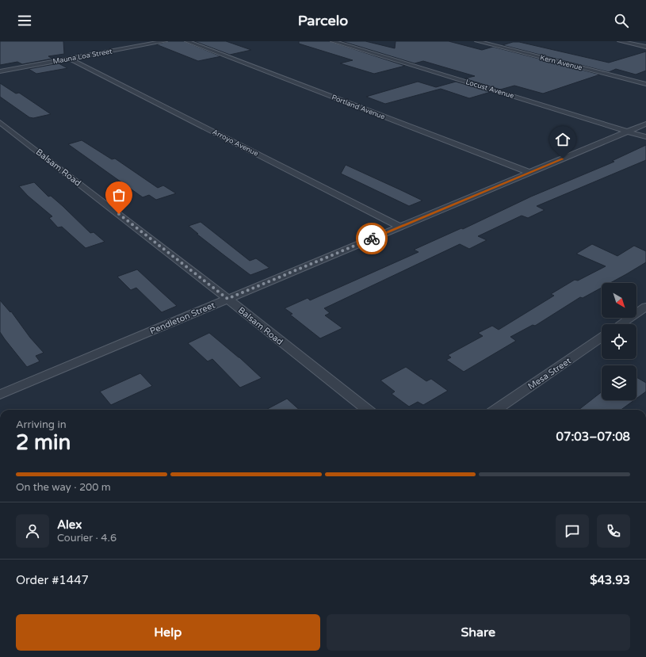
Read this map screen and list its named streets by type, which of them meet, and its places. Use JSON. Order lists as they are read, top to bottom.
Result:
{
  "streets": {
    "street": [
      "Mauna Loa Street",
      "Kern Avenue",
      "Locust Avenue",
      "Portland Avenue",
      "Arroyo Avenue",
      "Balsam Road",
      "Pendleton Street",
      "Mesa Street"
    ]
  },
  "crossings": [
    ["Mauna Loa Street", "Arroyo Avenue"],
    ["Locust Avenue", "Pendleton Street"],
    ["Portland Avenue", "Pendleton Street"],
    ["Arroyo Avenue", "Pendleton Street"],
    ["Balsam Road", "Pendleton Street"]
  ],
  "north": "bottom right",
  "page": {
    "header": "Parcelo",
    "heading": ["2 min", "Arriving in", "07:03–07:08"],
    "panel": [
      "Alex",
      "Courier · 4.6",
      "Order #1447",
      "$43.93"
    ],
    "bar": "On the way · 200 m",
    "buttons": ["Help", "Share"]
  }
}
